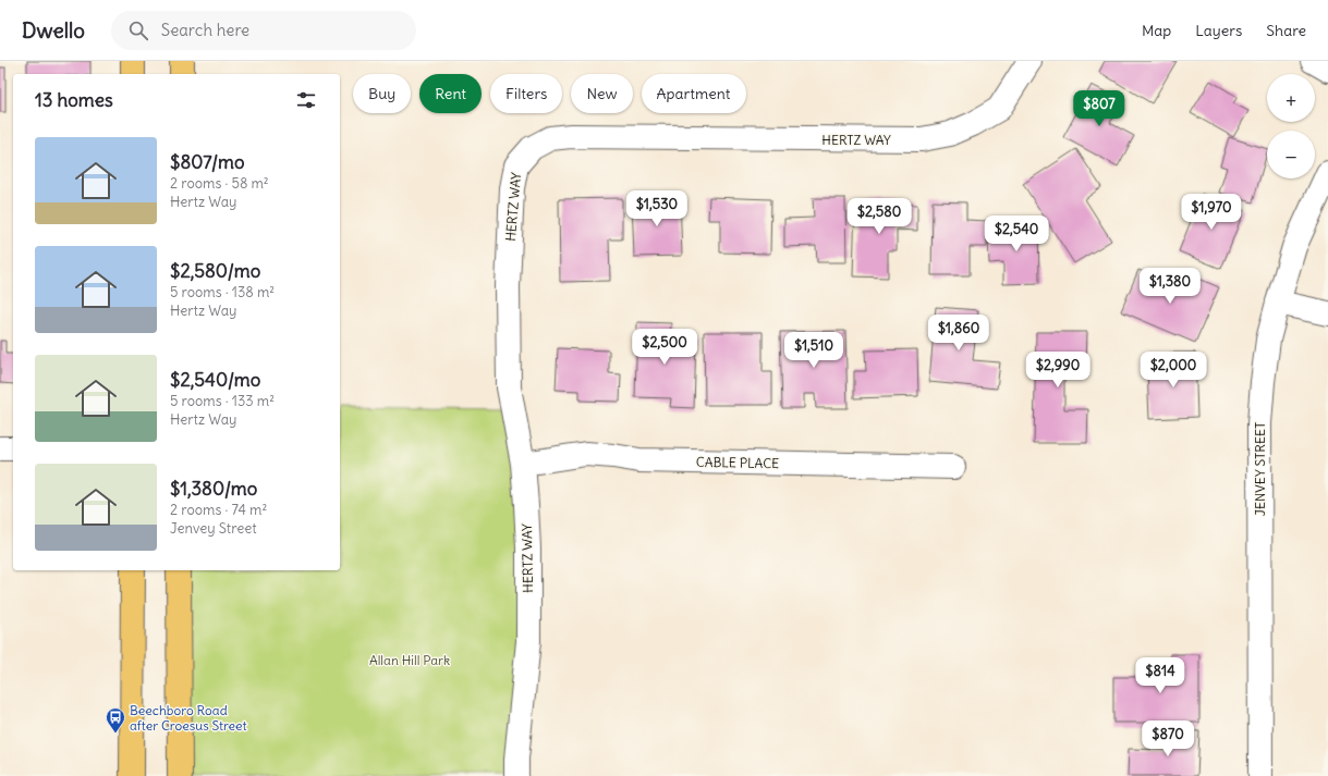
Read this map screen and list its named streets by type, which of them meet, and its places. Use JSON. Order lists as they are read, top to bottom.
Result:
{
  "streets": {
    "street": ["HERTZ WAY", "CABLE PLACE", "JENVEY STREET"]
  },
  "crossings": [
    ["HERTZ WAY", "CABLE PLACE"]
  ],
  "parks": ["Allan Hill Park"],
  "places": {
    "bus stop": ["Beechboro Road after Croesus Street"]
  },
  "page": {
    "header": "Dwello",
    "search": "Search here",
    "nav": ["Map", "Layers", "Share"],
    "map_buttons": ["+", "−"],
    "chip": [
      "Buy",
      "Rent",
      "Filters",
      "New",
      "Apartment"
    ],
    "heading": "13 homes",
    "price": [
      "$807",
      "$1,530",
      "$1,970",
      "$2,580",
      "$2,540",
      "$1,380",
      "$1,860",
      "$2,500",
      "$1,510",
      "$2,990",
      "$2,000",
      "$814",
      "$870"
    ],
    "list": [
      {
        "name": "$807/mo",
        "note": "2 rooms · 58 m² · Hertz Way"
      },
      {
        "name": "$2,580/mo",
        "note": "5 rooms · 138 m² · Hertz Way"
      },
      {
        "name": "$2,540/mo",
        "note": "5 rooms · 133 m² · Hertz Way"
      },
      {
        "name": "$1,380/mo",
        "note": "2 rooms · 74 m² · Jenvey Street"
      }
    ]
  }
}
